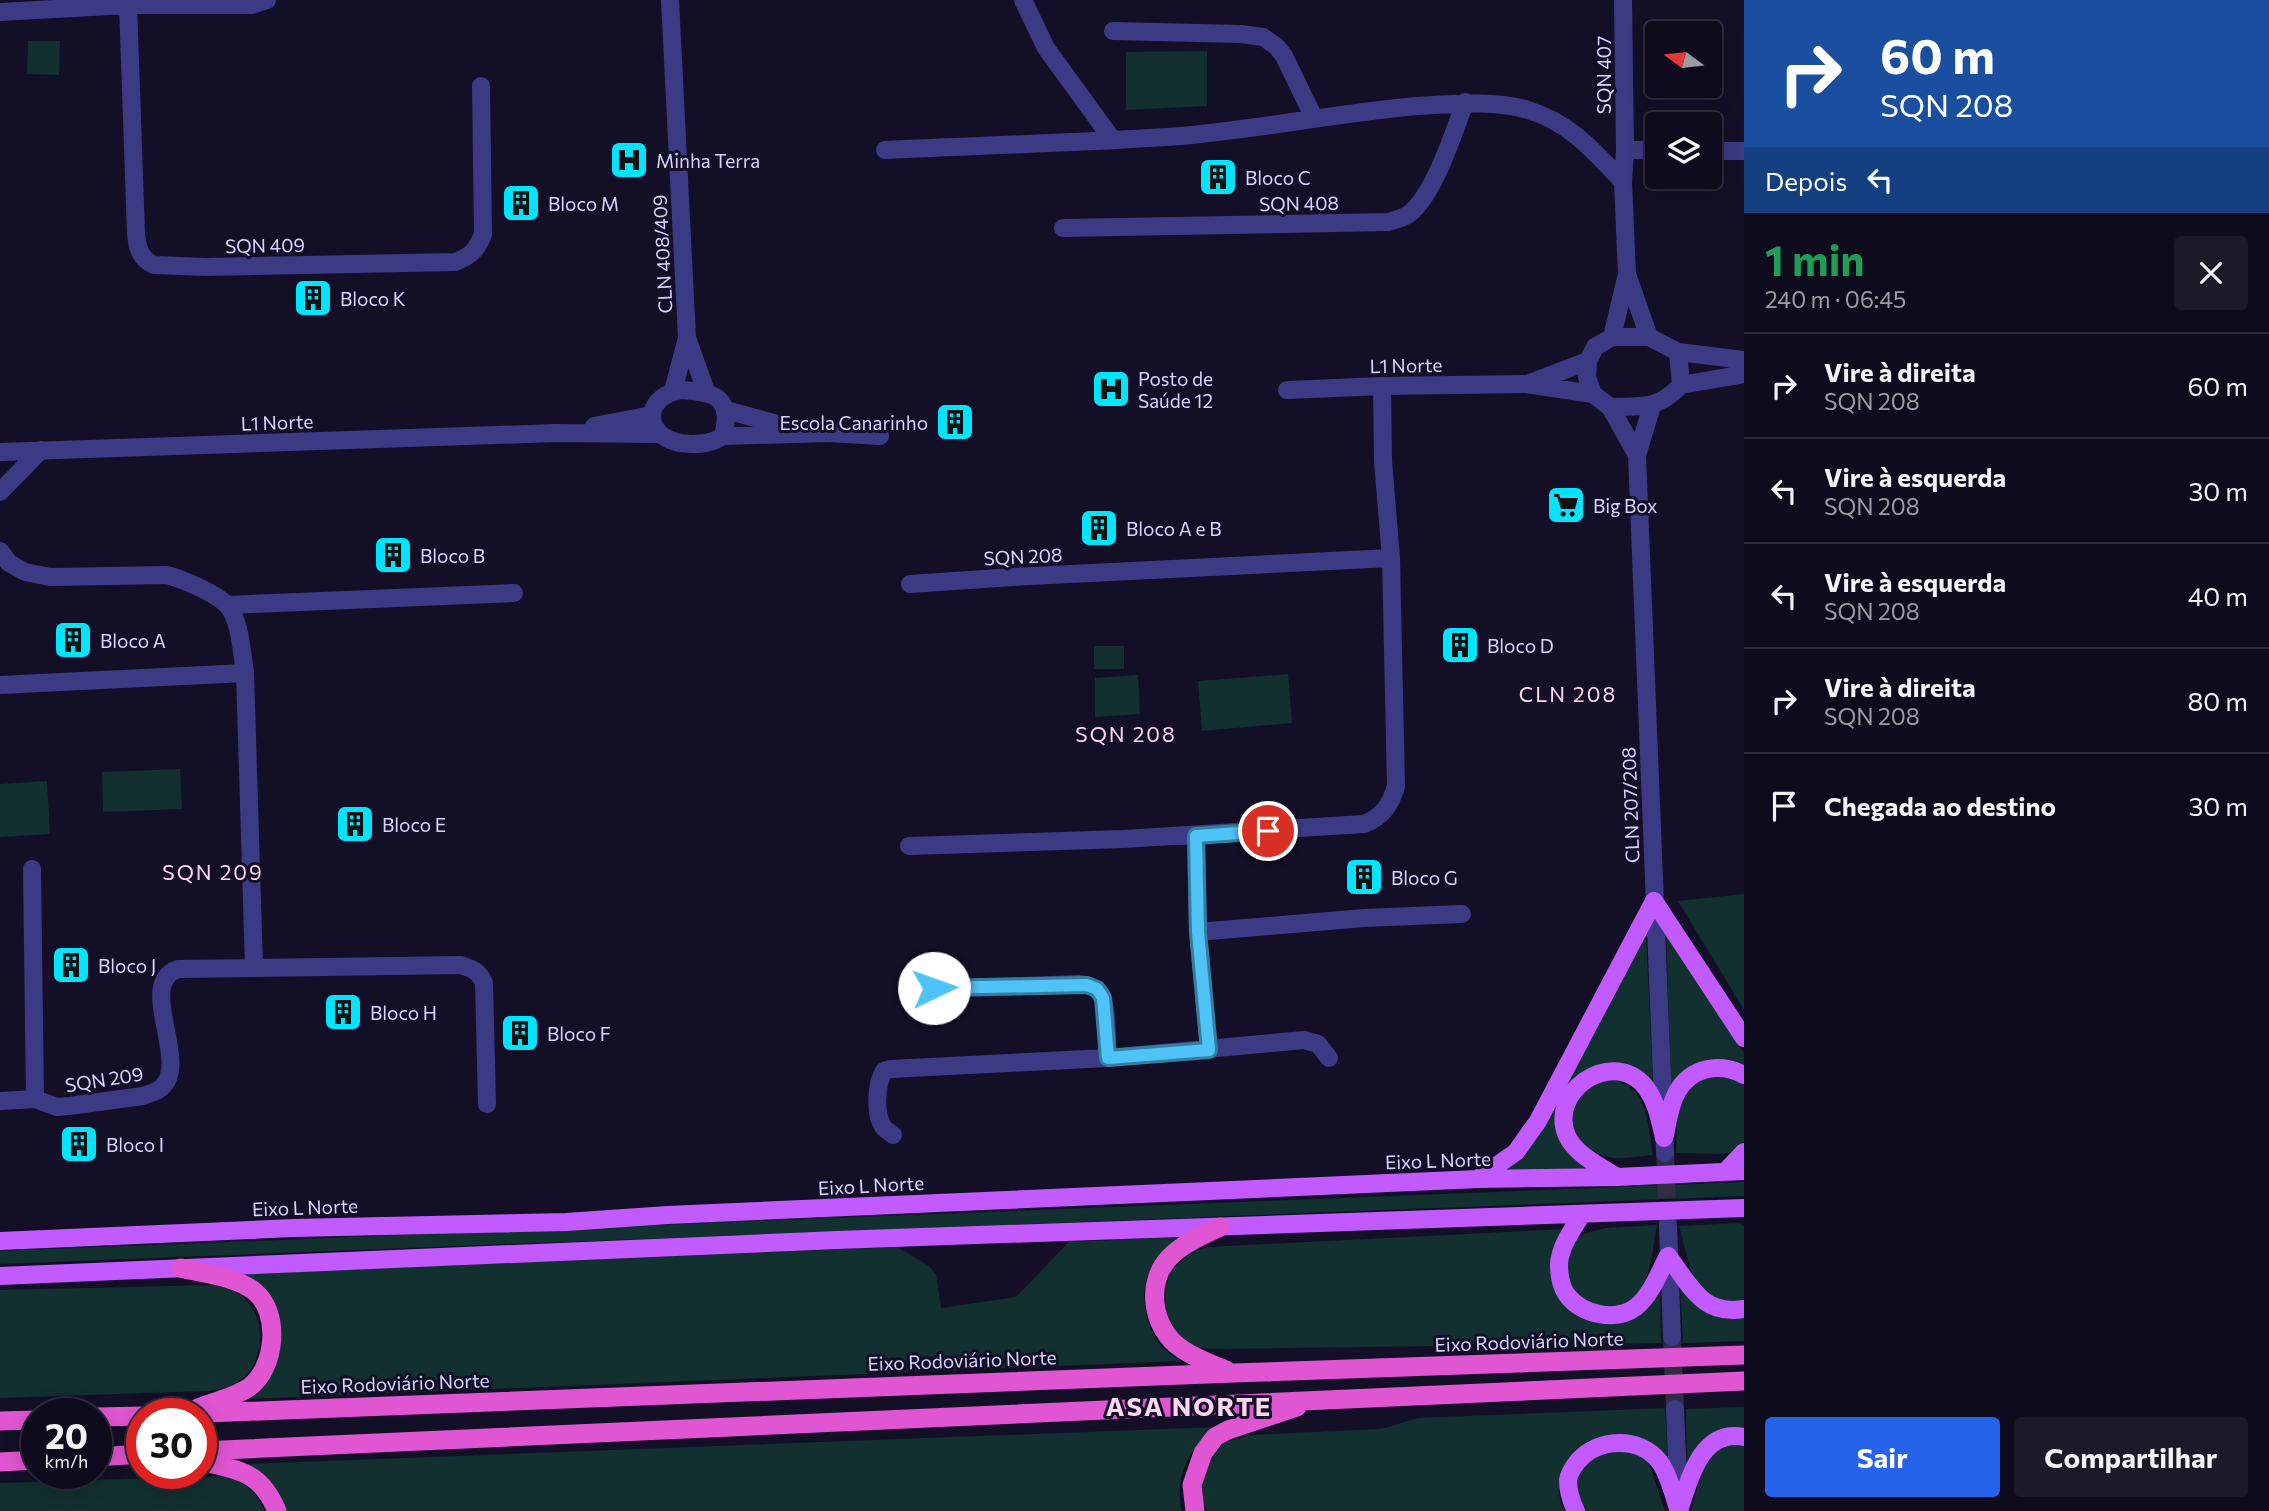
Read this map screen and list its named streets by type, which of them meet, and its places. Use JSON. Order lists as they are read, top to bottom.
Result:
{
  "streets": {
    "highway": ["Eixo Rodoviário Norte"],
    "main road": ["Eixo L Norte"],
    "street": [
      "SQN 407",
      "SQN 408",
      "SQN 409",
      "CLN 408/409",
      "L1 Norte",
      "SQN 208",
      "CLN 207/208",
      "SQN 209"
    ]
  },
  "crossings": [
    ["CLN 408/409", "L1 Norte"],
    ["L1 Norte", "CLN 207/208"]
  ],
  "districts": [
    "CLN 208",
    "SQN 208",
    "SQN 209",
    "ASA NORTE"
  ],
  "places": {
    "hospital": ["Minha Terra", "Posto de Saúde 12"],
    "building": [
      "Bloco C",
      "Bloco M",
      "Bloco K",
      "Escola Canarinho",
      "Bloco A e B",
      "Bloco B",
      "Bloco A",
      "Bloco D",
      "Bloco E",
      "Bloco G",
      "Bloco J",
      "Bloco H",
      "Bloco F",
      "Bloco I"
    ],
    "supermarket": ["Big Box"]
  },
  "north": "left",
  "page": {
    "turn": ["60 m", "SQN 208"],
    "then": "Depois",
    "heading": ["1 min", "240 m · 06:45"],
    "list": [
      {
        "name": "Vire à direita",
        "note": "SQN 208",
        "value": "60 m"
      },
      {
        "name": "Vire à esquerda",
        "note": "SQN 208",
        "value": "30 m"
      },
      {
        "name": "Vire à esquerda",
        "note": "SQN 208",
        "value": "40 m"
      },
      {
        "name": "Vire à direita",
        "note": "SQN 208",
        "value": "80 m"
      },
      {
        "name": "Chegada ao destino",
        "value": "30 m"
      }
    ],
    "speed": "20 km/h",
    "limit": "30",
    "buttons": ["Sair", "Compartilhar"]
  }
}
